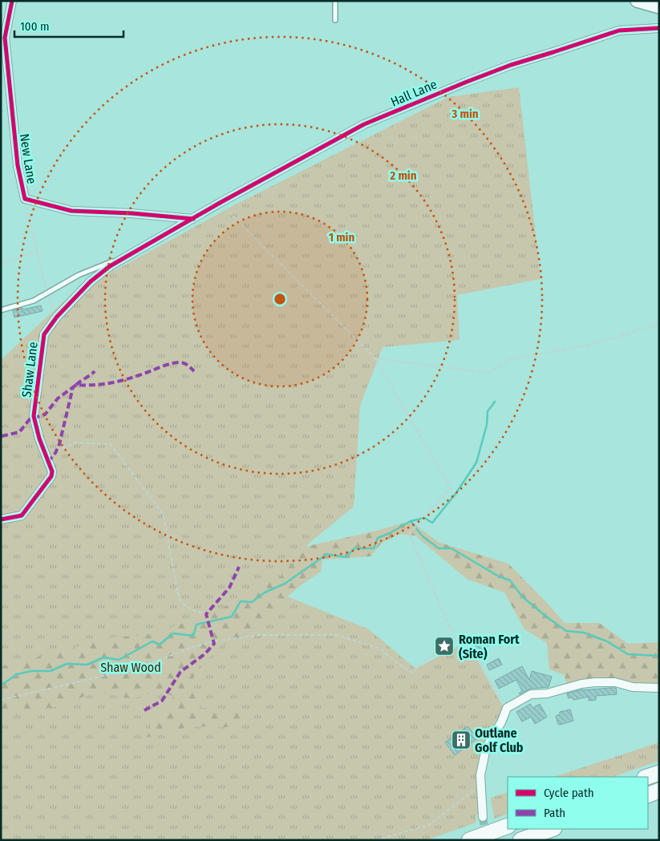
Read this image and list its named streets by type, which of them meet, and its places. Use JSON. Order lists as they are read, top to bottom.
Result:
{
  "streets": {
    "street": ["Hall Lane", "New Lane", "Shaw Lane"]
  },
  "crossings": [
    ["Hall Lane", "New Lane"],
    ["Hall Lane", "Shaw Lane"],
    ["New Lane", "Shaw Lane"]
  ],
  "parks": ["Shaw Wood"],
  "places": {
    "place": ["Roman Fort (Site)"],
    "building": ["Outlane Golf Club"]
  },
  "legend": ["Cycle path", "Path"],
  "scale_bar": "100 m",
  "rings": ["3 min", "2 min", "1 min"]
}
